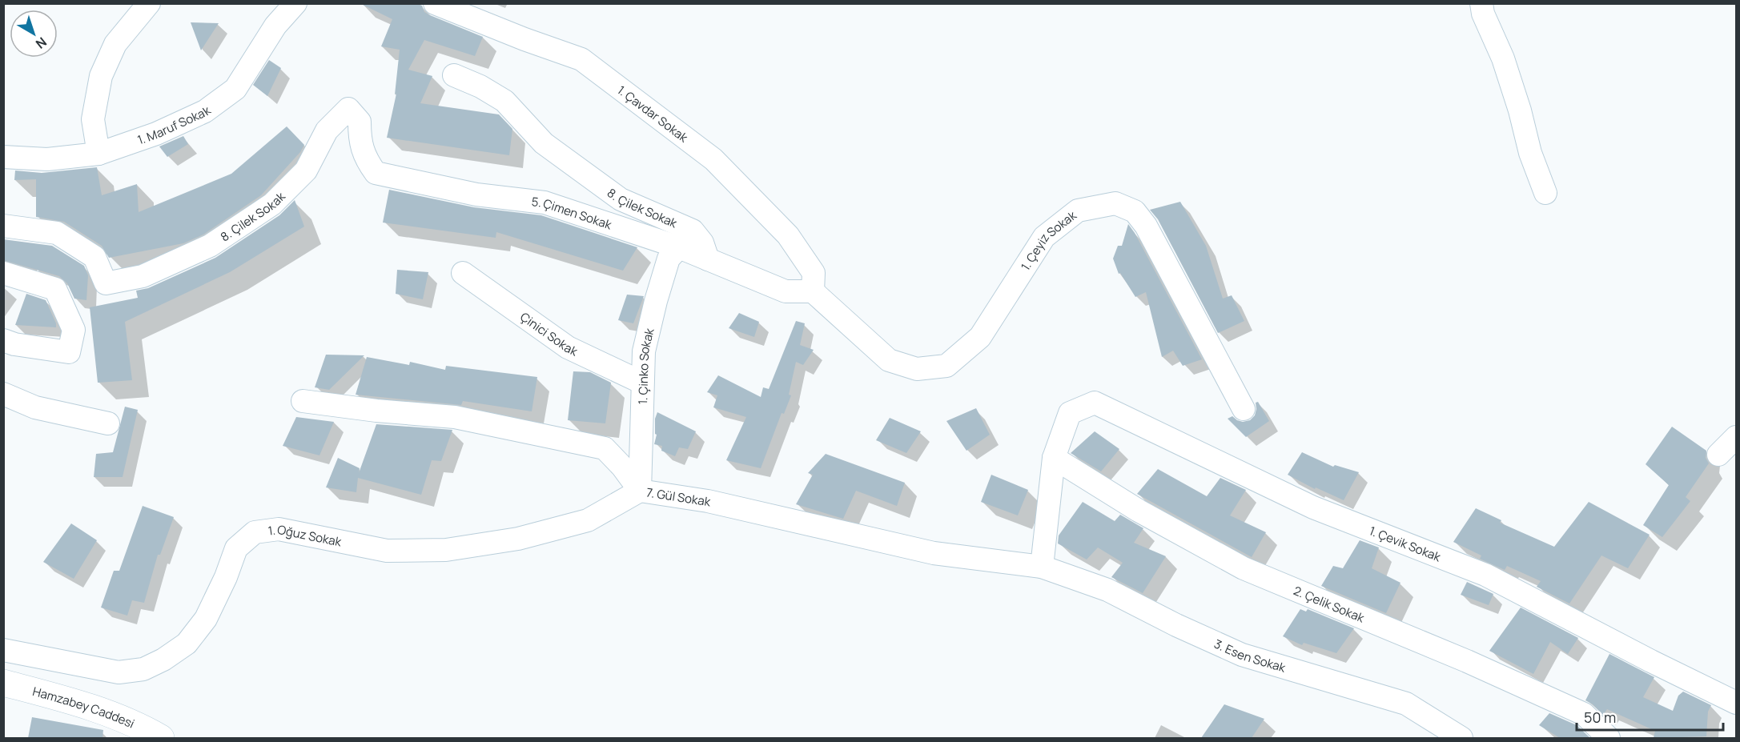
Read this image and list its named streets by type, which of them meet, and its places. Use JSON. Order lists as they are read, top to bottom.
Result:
{
  "streets": {
    "main road": ["Hamzabey Caddesi"],
    "street": [
      "1. Çavdar Sokak",
      "1. Maruf Sokak",
      "8. Çilek Sokak",
      "5. Çimen Sokak",
      "1. Çeyiz Sokak",
      "Çinici Sokak",
      "1. Çinko Sokak",
      "7. Gül Sokak",
      "1. Oğuz Sokak",
      "1. Çevik Sokak",
      "2. Çelik Sokak",
      "3. Esen Sokak"
    ]
  },
  "crossings": [
    ["1. Çavdar Sokak", "5. Çimen Sokak"],
    ["1. Çavdar Sokak", "1. Çeyiz Sokak"],
    ["8. Çilek Sokak", "5. Çimen Sokak"],
    ["5. Çimen Sokak", "1. Çeyiz Sokak"],
    ["5. Çimen Sokak", "1. Çinko Sokak"],
    ["Çinici Sokak", "1. Çinko Sokak"],
    ["1. Çinko Sokak", "7. Gül Sokak"],
    ["1. Çinko Sokak", "1. Oğuz Sokak"],
    ["7. Gül Sokak", "1. Oğuz Sokak"],
    ["7. Gül Sokak", "3. Esen Sokak"],
    ["1. Çevik Sokak", "2. Çelik Sokak"]
  ],
  "scale_bar": "50 m",
  "north": "bottom right"
}
